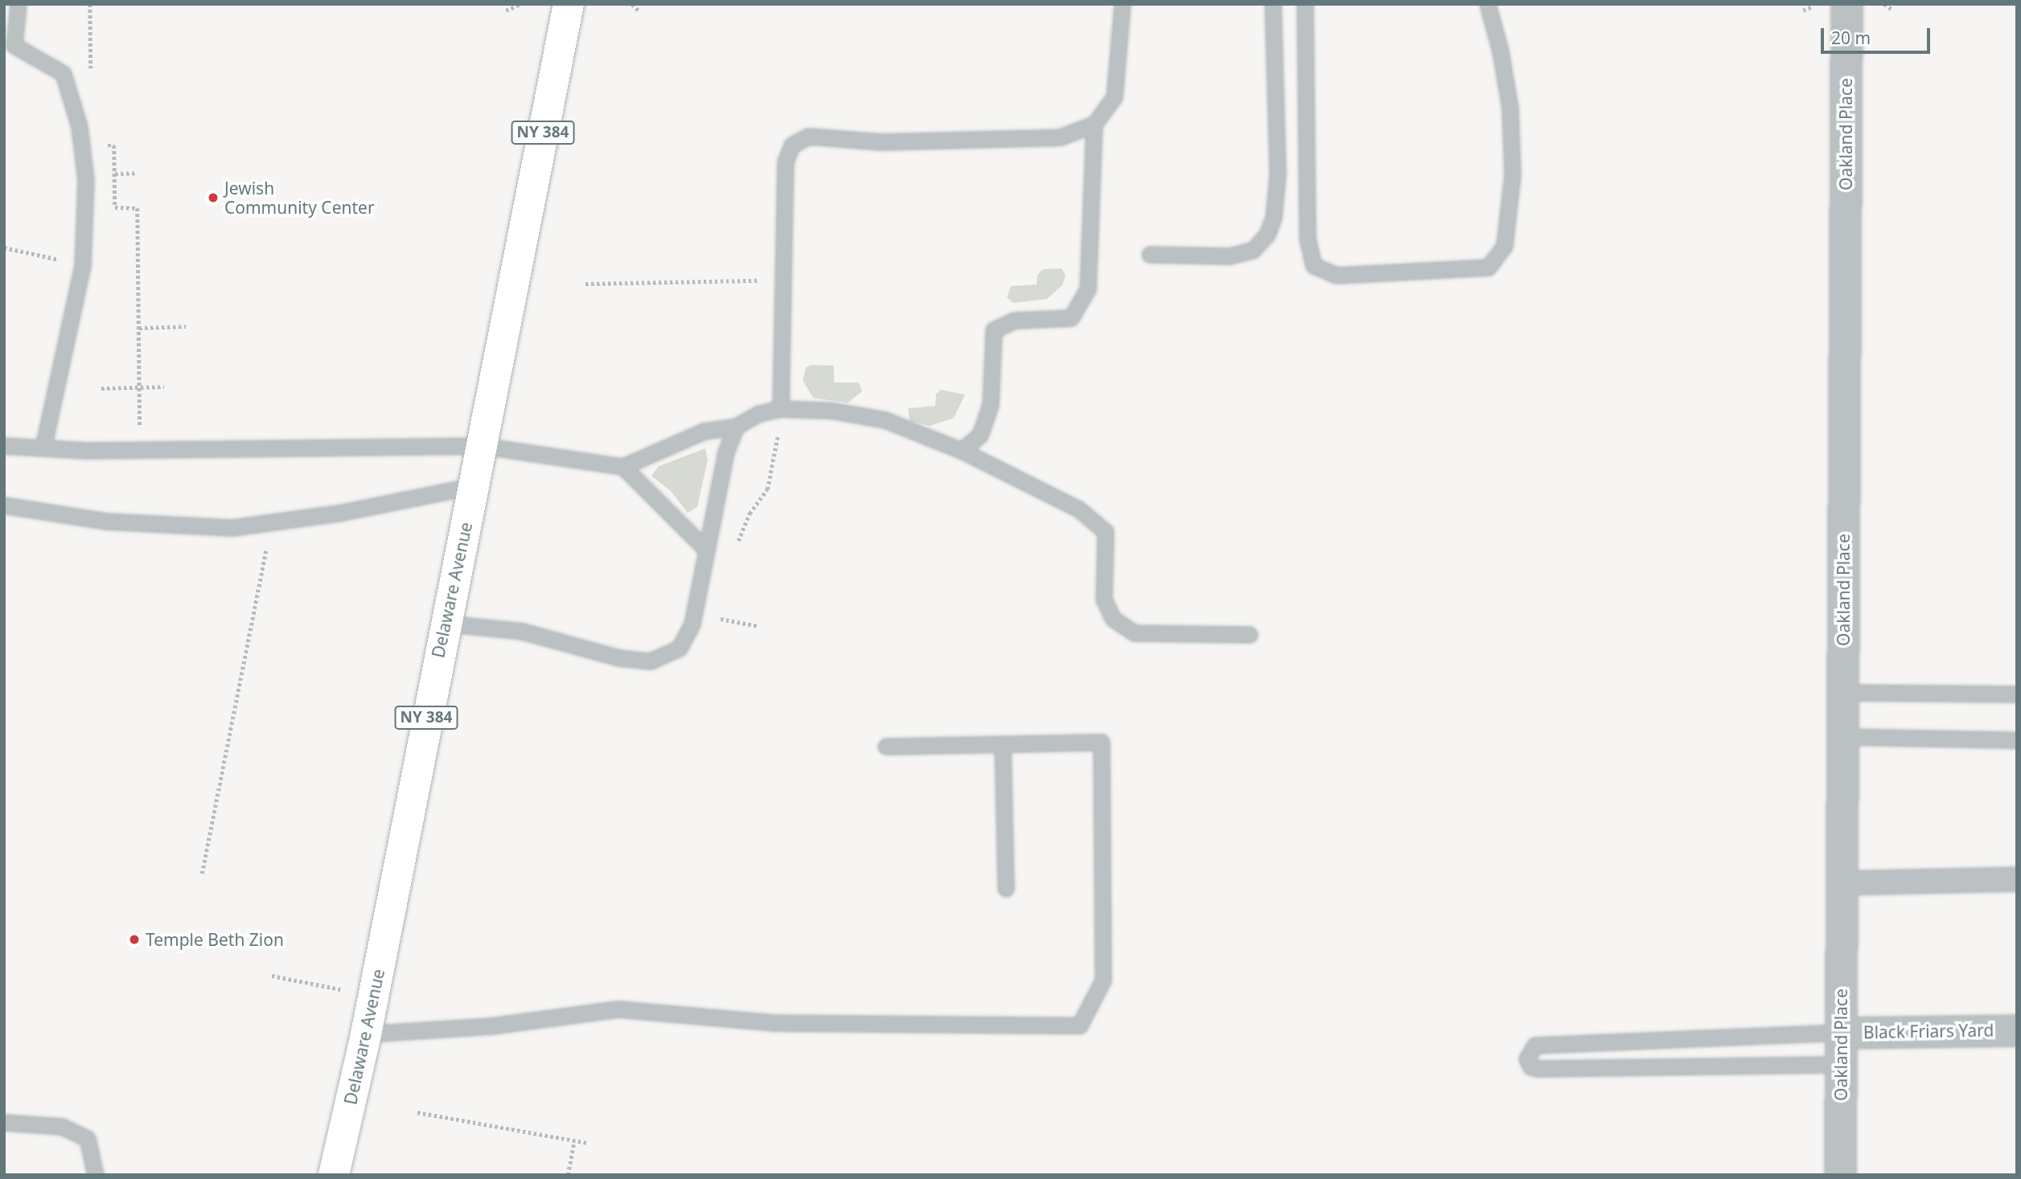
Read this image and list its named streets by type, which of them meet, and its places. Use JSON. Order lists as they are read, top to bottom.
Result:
{
  "streets": {
    "main road": ["NY 384", "Delaware Avenue"],
    "street": ["Oakland Place", "Black Friars Yard"]
  },
  "crossings": [
    ["Oakland Place", "Black Friars Yard"]
  ],
  "places": ["Jewish Community Center", "Temple Beth Zion"],
  "scale_bar": "20 m"
}
